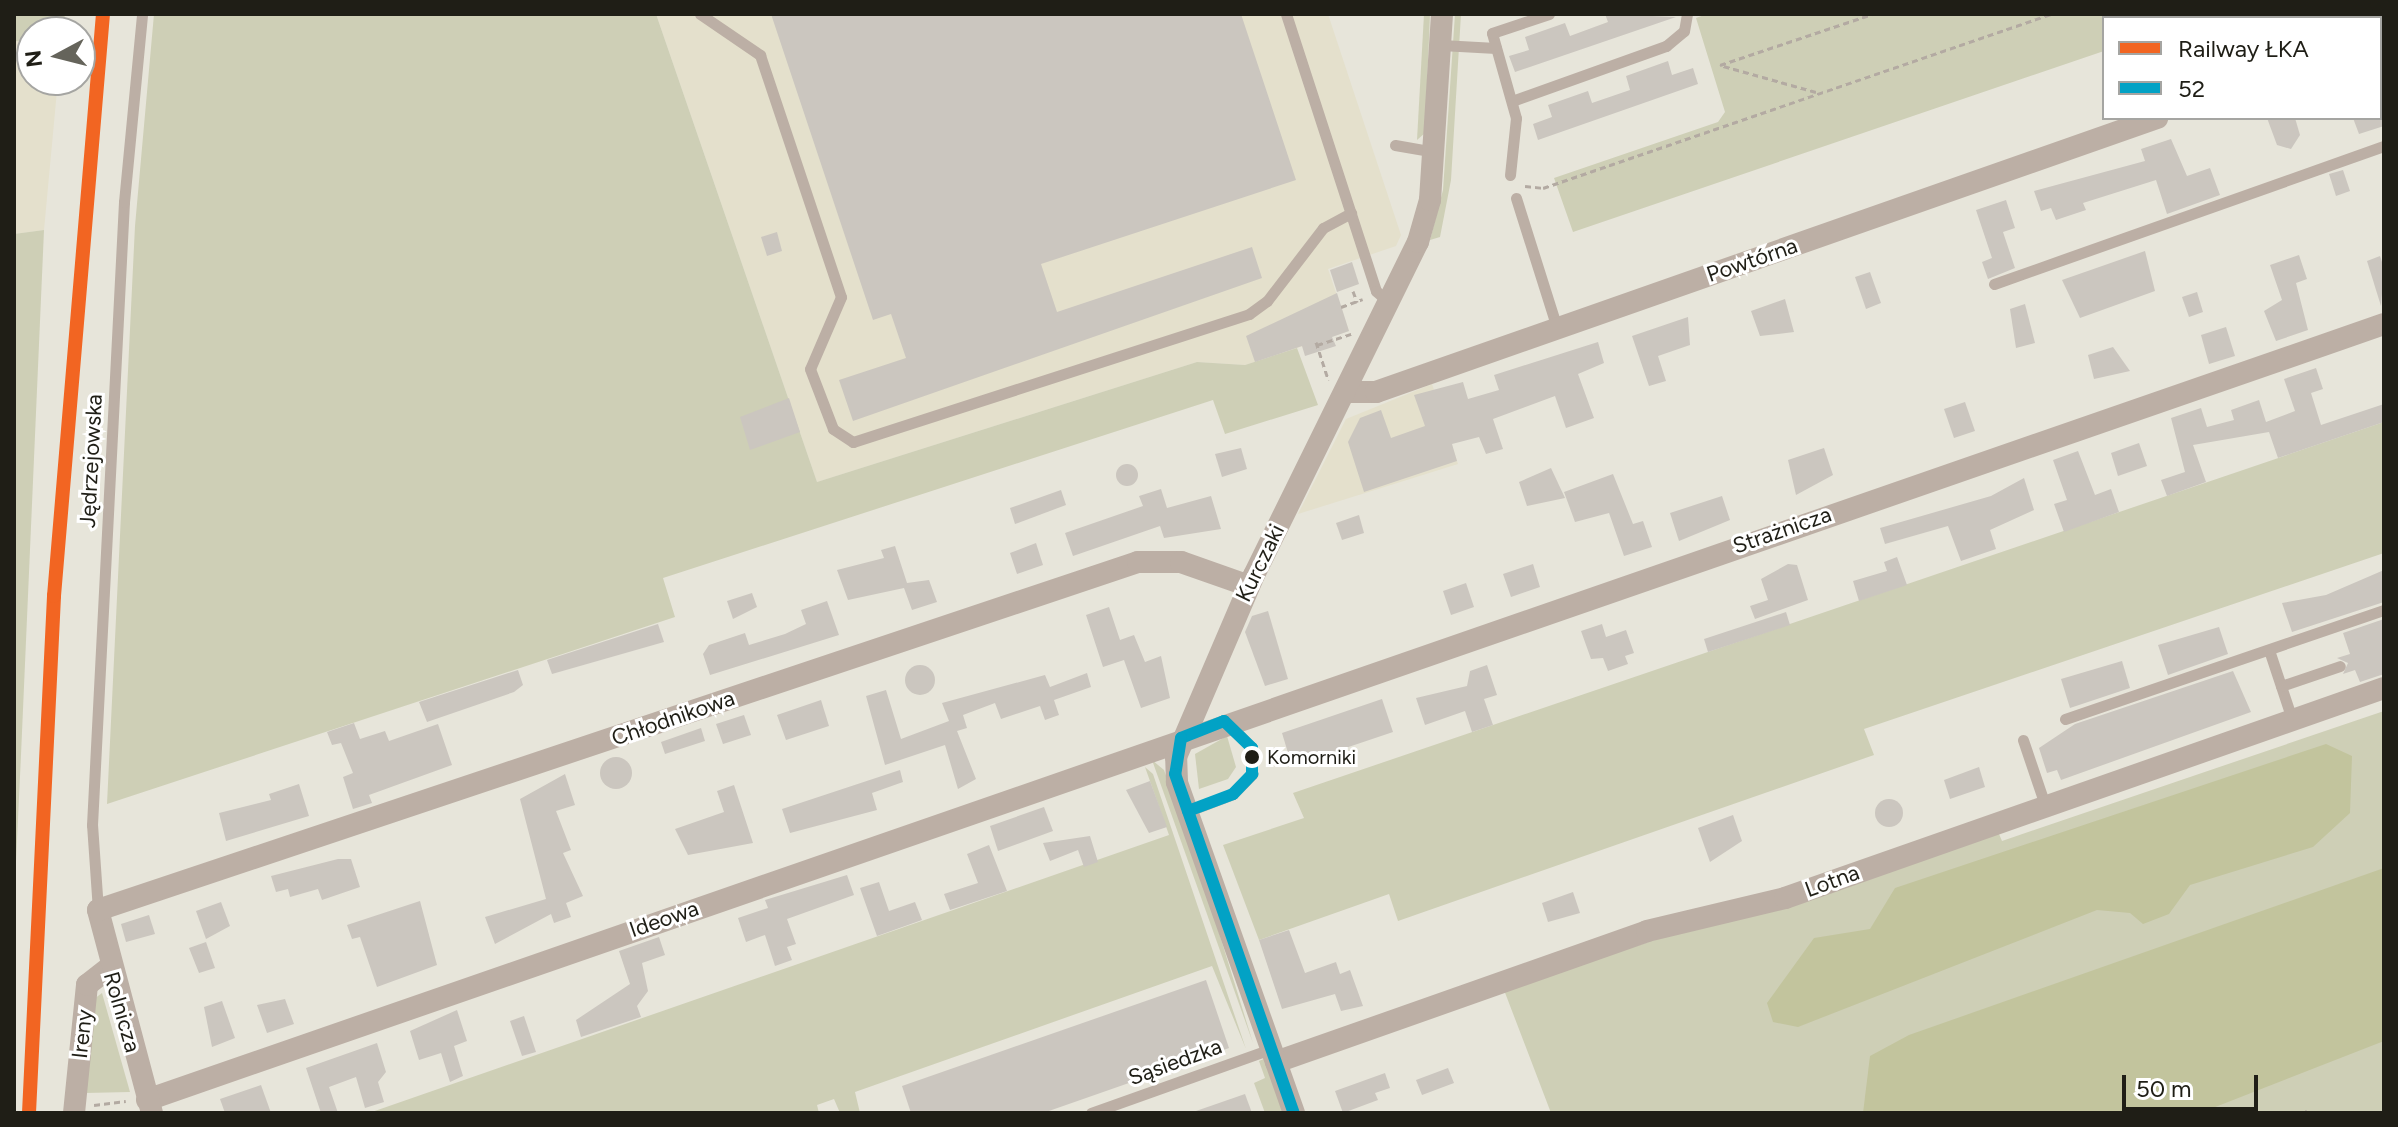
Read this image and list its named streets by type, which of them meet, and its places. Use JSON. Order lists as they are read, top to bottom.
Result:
{
  "streets": {
    "street": [
      "Powtórna",
      "Strażnicza",
      "Kurczaki",
      "Chłodnikowa",
      "Lotna",
      "Ideowa",
      "Rolnicza",
      "Ireny"
    ],
    "lane": ["Jędrzejowska", "Sąsiedzka"]
  },
  "crossings": [
    ["Powtórna", "Kurczaki"],
    ["Jędrzejowska", "Chłodnikowa"],
    ["Jędrzejowska", "Rolnicza"],
    ["Strażnicza", "Kurczaki"],
    ["Strażnicza", "Ideowa"],
    ["Kurczaki", "Chłodnikowa"],
    ["Kurczaki", "Lotna"],
    ["Kurczaki", "Ideowa"],
    ["Kurczaki", "Sąsiedzka"],
    ["Chłodnikowa", "Rolnicza"],
    ["Lotna", "Sąsiedzka"],
    ["Ideowa", "Rolnicza"],
    ["Rolnicza", "Ireny"]
  ],
  "places": ["Komorniki"],
  "lines": ["rail line ŁKA", "transit line 52"],
  "legend": ["Railway ŁKA", "52"],
  "scale_bar": "50 m",
  "north": "left"
}
